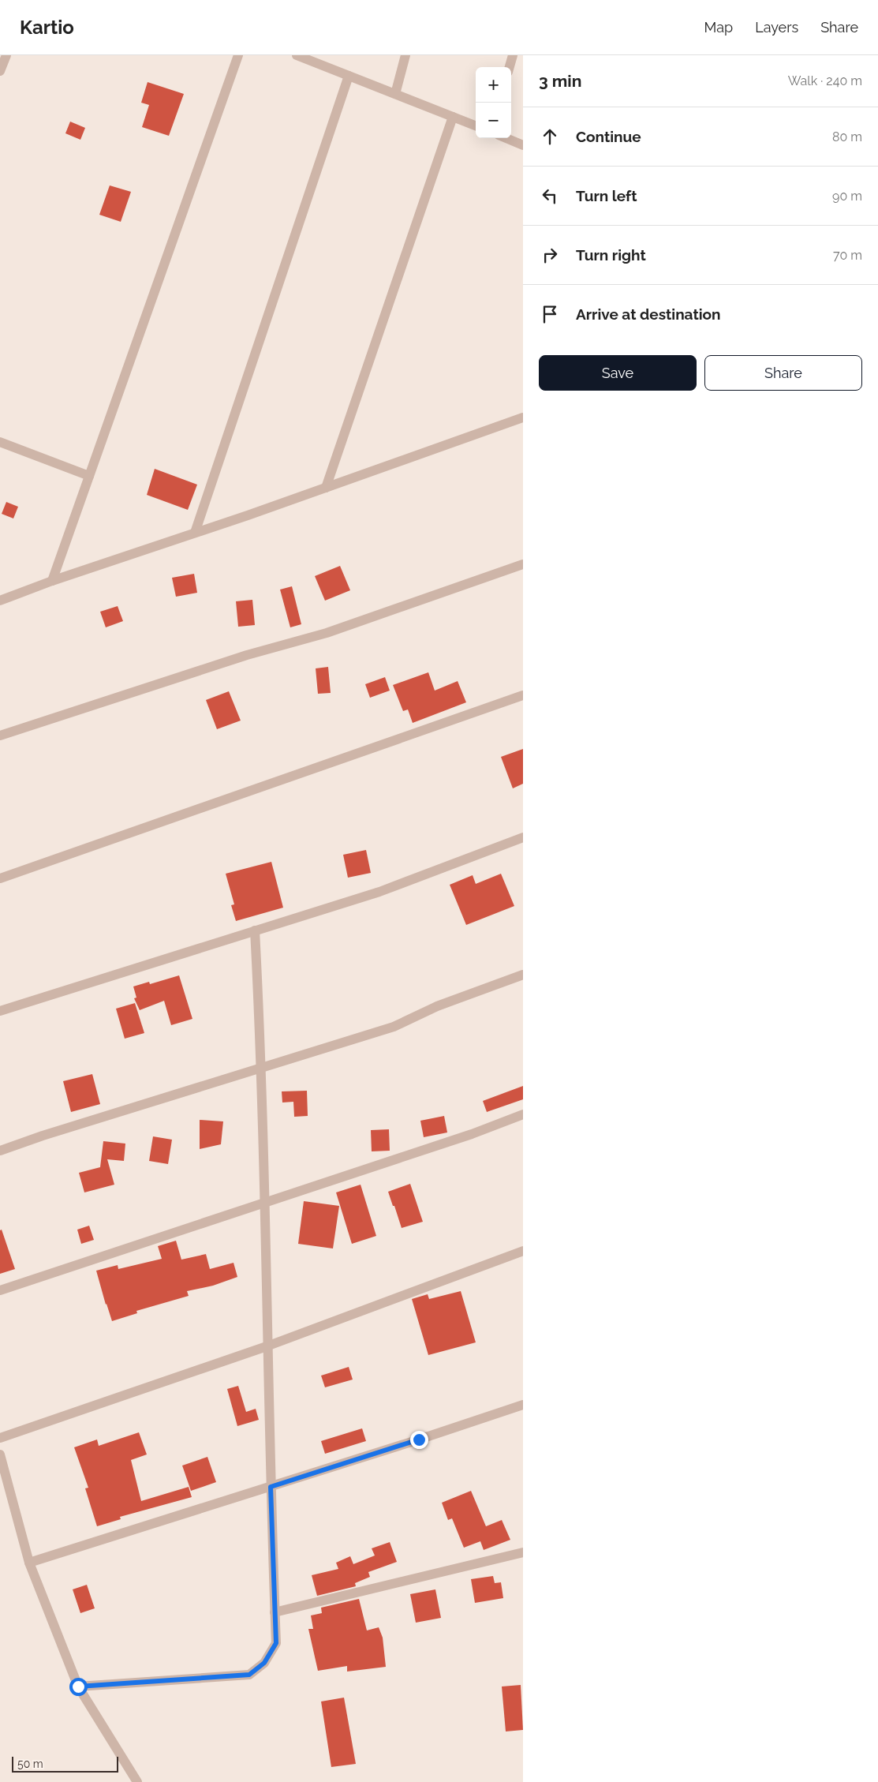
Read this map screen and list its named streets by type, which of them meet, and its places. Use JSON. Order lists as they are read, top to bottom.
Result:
{
  "scale_bar": "50 m",
  "page": {
    "header": "Kartio",
    "nav": ["Map", "Layers", "Share"],
    "heading": ["3 min", "Walk · 240 m"],
    "map_buttons": ["+", "−"],
    "list": [
      ["Continue", "80 m"],
      ["Turn left", "90 m"],
      ["Turn right", "70 m"],
      "Arrive at destination"
    ],
    "buttons": ["Save", "Share"],
    "scale": "50 m"
  }
}
